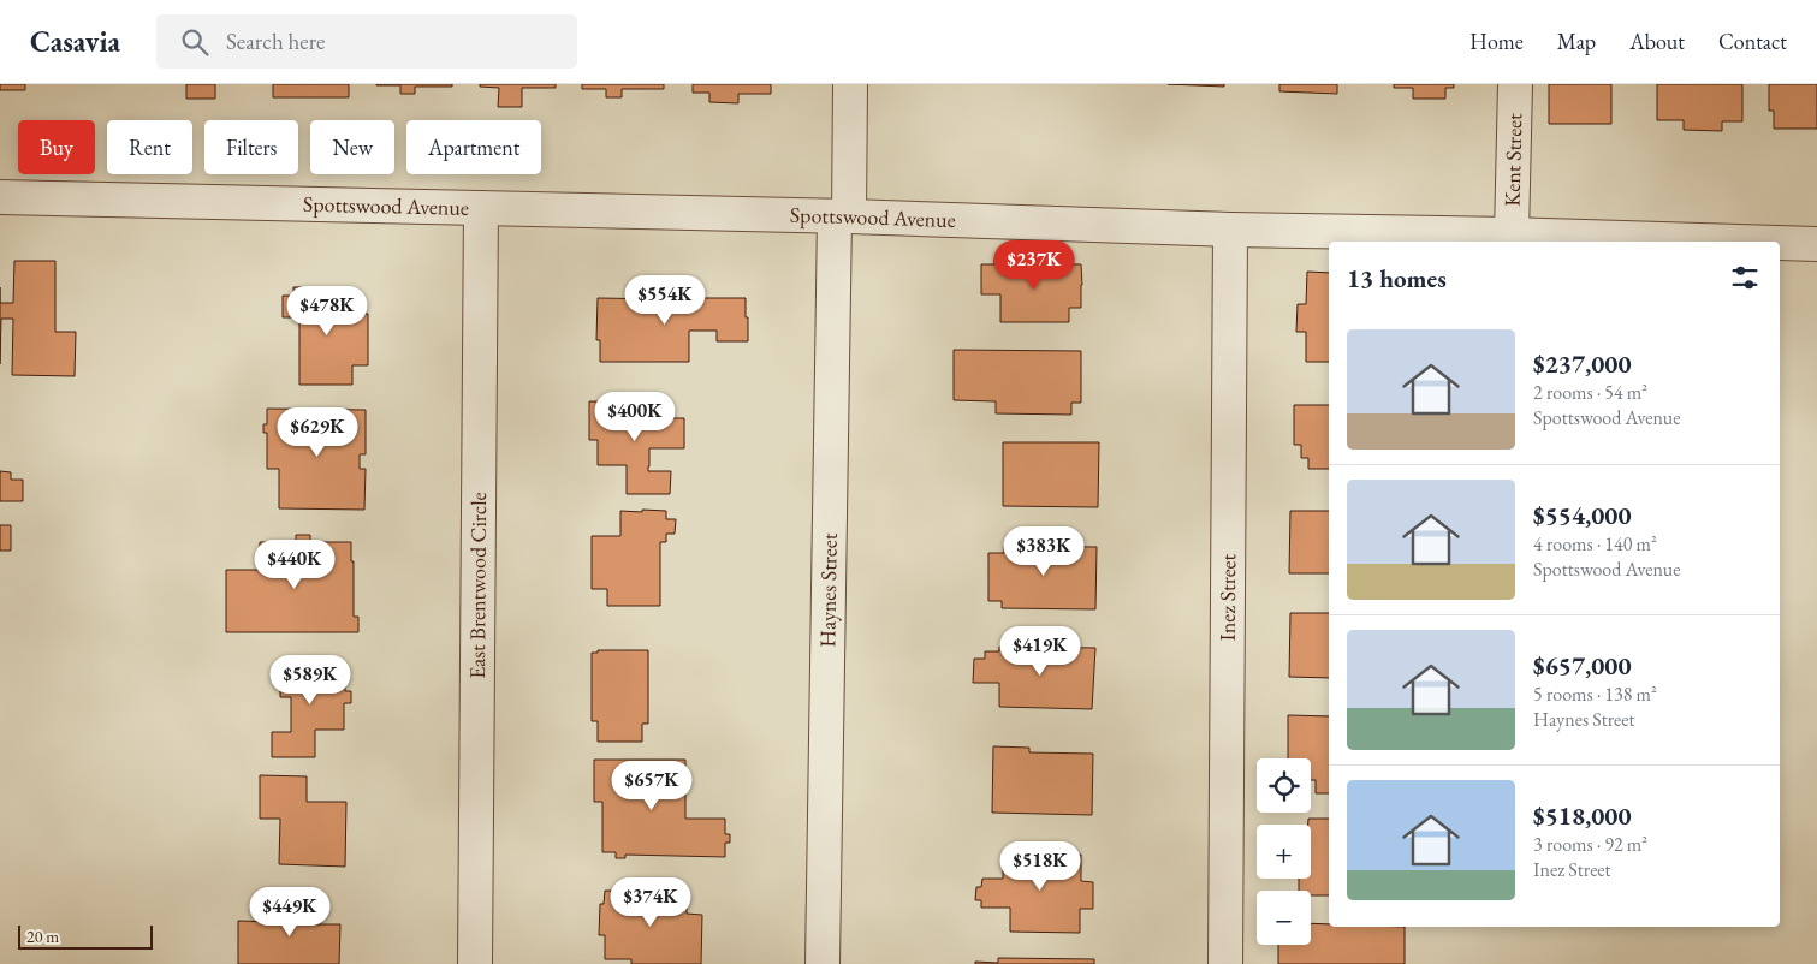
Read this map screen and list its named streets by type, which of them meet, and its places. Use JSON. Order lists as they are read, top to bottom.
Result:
{
  "streets": {
    "street": [
      "Kent Street",
      "Spottswood Avenue",
      "East Brentwood Circle",
      "Haynes Street",
      "Inez Street"
    ]
  },
  "crossings": [
    ["Kent Street", "Spottswood Avenue"],
    ["Spottswood Avenue", "East Brentwood Circle"],
    ["Spottswood Avenue", "Haynes Street"],
    ["Spottswood Avenue", "Inez Street"]
  ],
  "scale_bar": "20 m",
  "page": {
    "header": "Casavia",
    "search": "Search here",
    "nav": [
      "Home",
      "Map",
      "About",
      "Contact"
    ],
    "chip": [
      "Buy",
      "Rent",
      "Filters",
      "New",
      "Apartment"
    ],
    "price": [
      "$237K",
      "$554K",
      "$478K",
      "$400K",
      "$629K",
      "$383K",
      "$440K",
      "$419K",
      "$589K",
      "$657K",
      "$518K",
      "$374K",
      "$449K"
    ],
    "heading": "13 homes",
    "list": [
      {
        "name": "$237,000",
        "note": "2 rooms · 54 m² · Spottswood Avenue"
      },
      {
        "name": "$554,000",
        "note": "4 rooms · 140 m² · Spottswood Avenue"
      },
      {
        "name": "$657,000",
        "note": "5 rooms · 138 m² · Haynes Street"
      },
      {
        "name": "$518,000",
        "note": "3 rooms · 92 m² · Inez Street"
      }
    ],
    "map_buttons": ["+", "−"],
    "scale": "20 m"
  }
}
